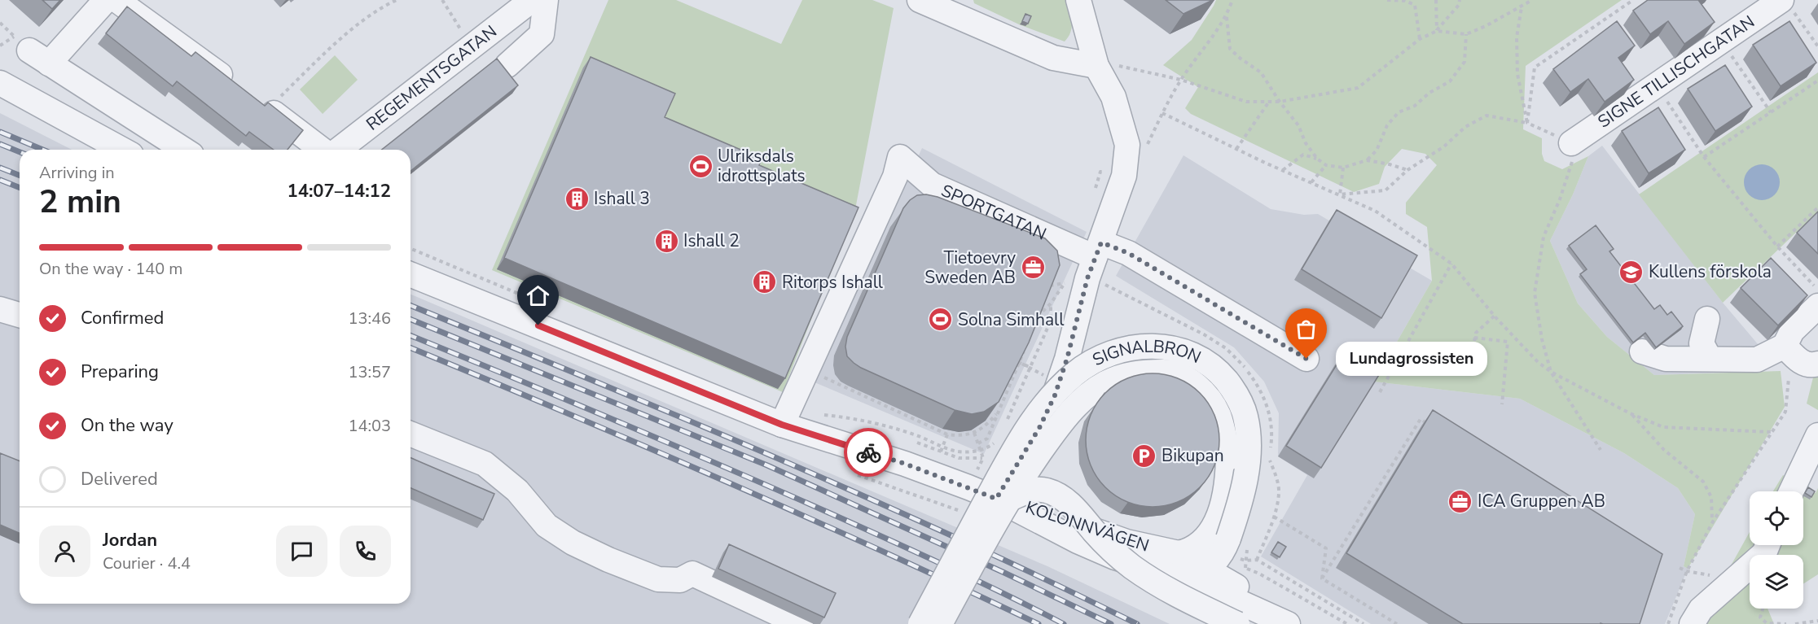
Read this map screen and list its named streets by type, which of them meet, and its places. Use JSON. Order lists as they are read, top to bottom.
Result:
{
  "streets": {
    "street": [
      "SIGNE TILLISCHGATAN",
      "REGEMENTSGATAN",
      "SPORTGATAN",
      "SIGNALBRON",
      "KOLONNVÄGEN"
    ]
  },
  "crossings": [
    ["SIGNALBRON", "KOLONNVÄGEN"]
  ],
  "places": {
    "sports": ["Ulriksdals idrottsplats", "Solna Simhall"],
    "building": ["Ishall 3", "Ishall 2", "Ritorps Ishall"],
    "office": ["Tietoevry Sweden AB", "ICA Gruppen AB"],
    "school or university": ["Kullens förskola"],
    "other": ["Lundagrossisten"],
    "parking": ["Bikupan"]
  },
  "page": {
    "heading": ["2 min", "Arriving in", "14:07–14:12"],
    "panel": ["Jordan", "Courier · 4.4"],
    "bar": "On the way · 140 m",
    "list": [
      ["Confirmed", "13:46"],
      ["Preparing", "13:57"],
      ["On the way", "14:03"],
      "Delivered"
    ],
    "bubble": "Lundagrossisten"
  }
}
